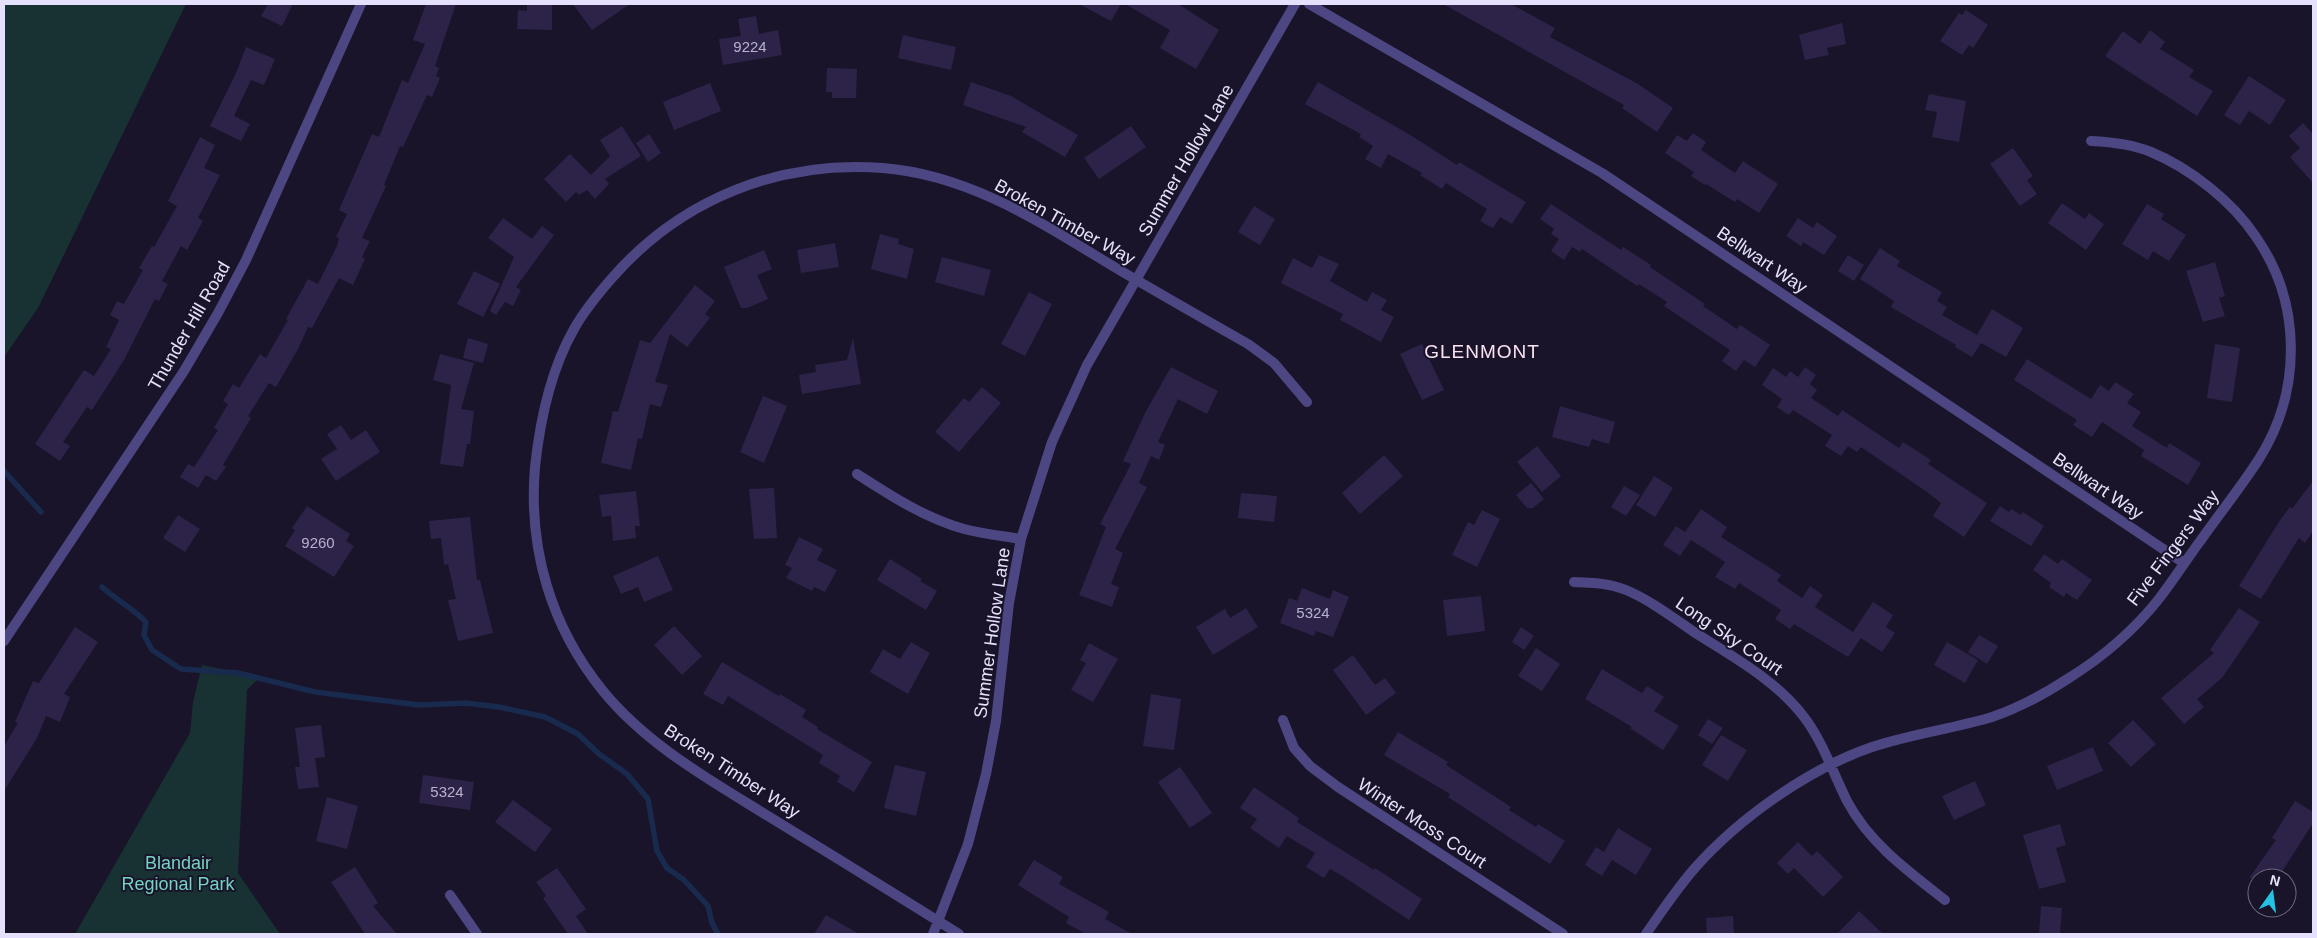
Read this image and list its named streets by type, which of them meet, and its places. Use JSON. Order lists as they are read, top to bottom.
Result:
{
  "streets": {
    "street": [
      "Summer Hollow Lane",
      "Broken Timber Way",
      "Bellwart Way",
      "Thunder Hill Road",
      "Five Fingers Way",
      "Long Sky Court",
      "Winter Moss Court"
    ]
  },
  "crossings": [
    ["Summer Hollow Lane", "Broken Timber Way"],
    ["Bellwart Way", "Five Fingers Way"],
    ["Five Fingers Way", "Long Sky Court"]
  ],
  "districts": ["GLENMONT"],
  "parks": ["Blandair Regional Park"],
  "house_numbers": [
    "9224",
    "9260",
    "5324",
    "5324"
  ],
  "north": "top"
}
